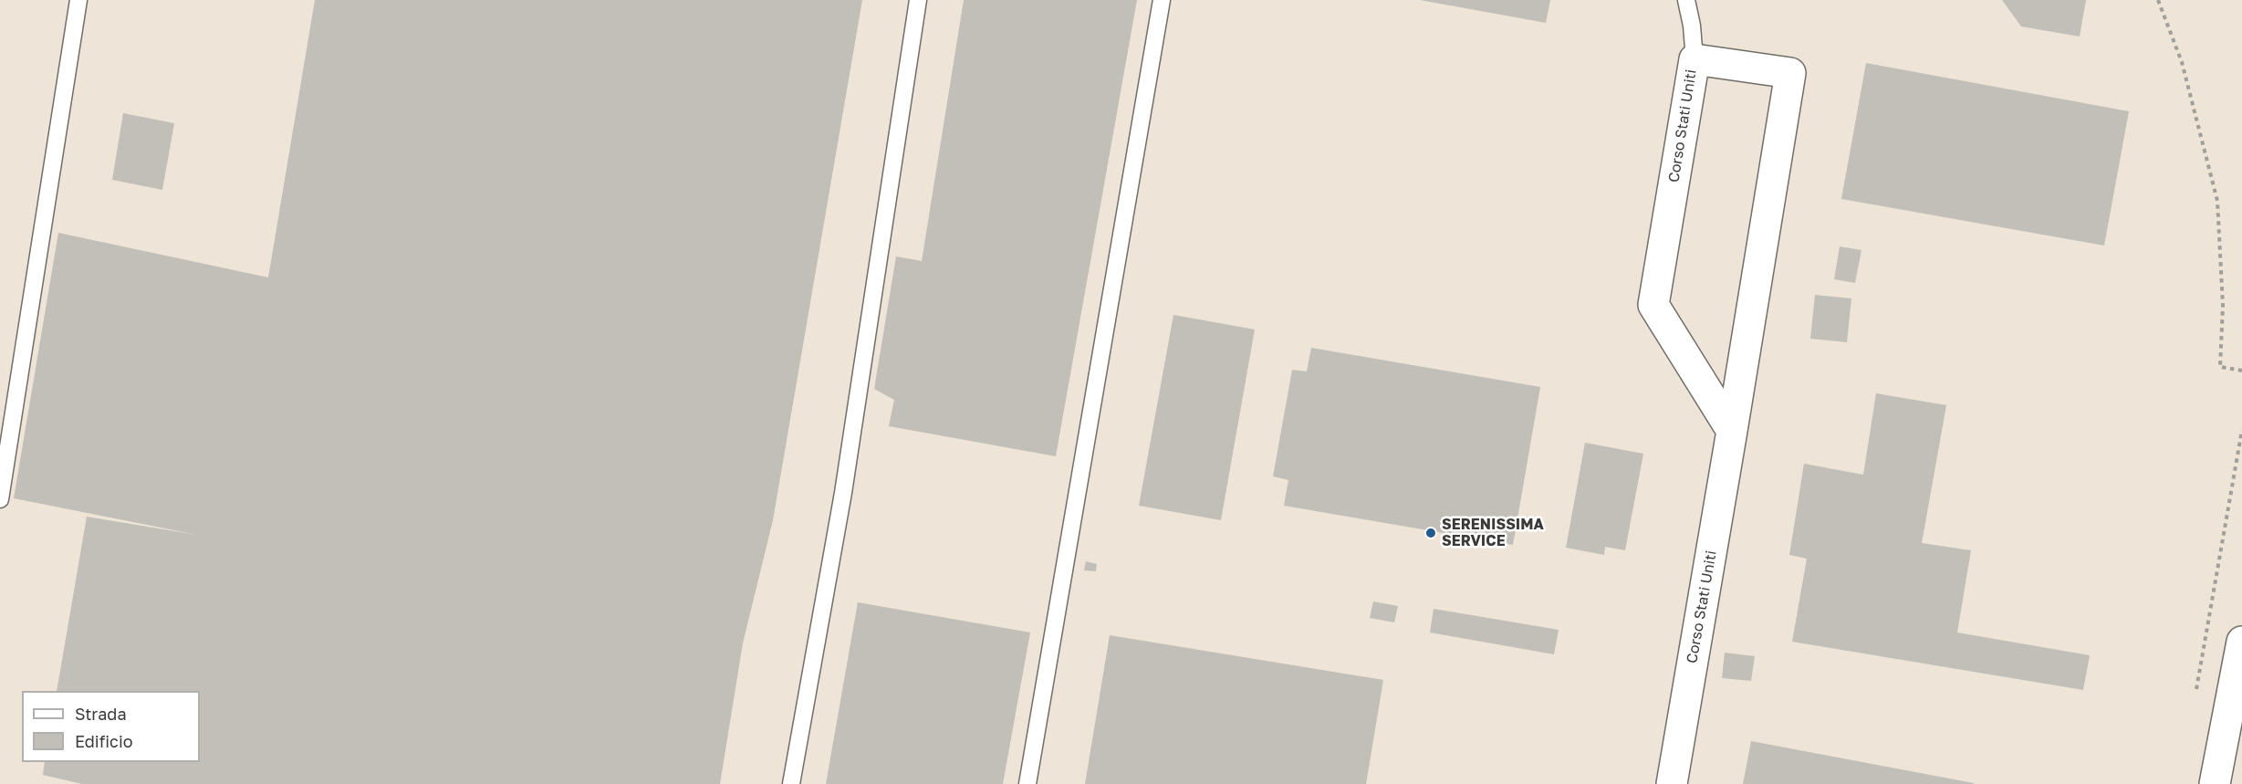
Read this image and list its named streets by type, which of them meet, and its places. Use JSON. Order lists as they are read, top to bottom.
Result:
{
  "streets": {
    "street": ["Corso Stati Uniti"]
  },
  "places": ["SERENISSIMA SERVICE"],
  "legend": ["Strada", "Edificio"]
}
